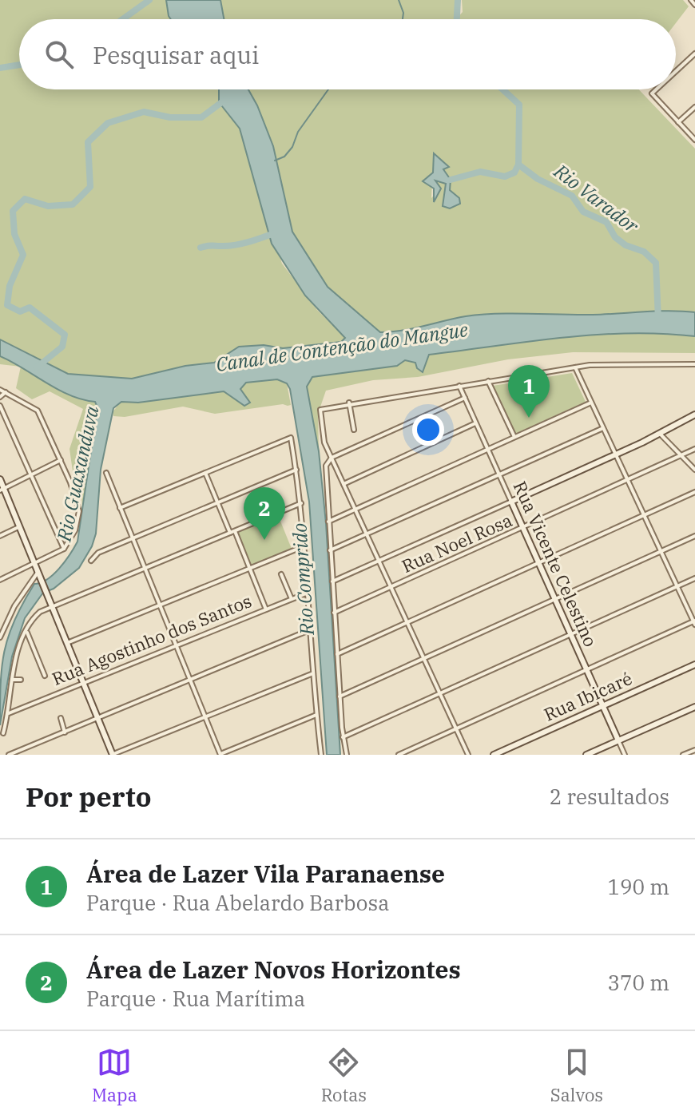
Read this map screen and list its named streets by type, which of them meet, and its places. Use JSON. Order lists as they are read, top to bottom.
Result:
{
  "streets": {
    "street": [
      "Rua Noel Rosa",
      "Rua Vicente Celestino",
      "Rua Agostinho dos Santos",
      "Rua Ibicaré"
    ]
  },
  "crossings": [
    ["Rua Noel Rosa", "Rua Vicente Celestino"],
    ["Rua Vicente Celestino", "Rua Ibicaré"]
  ],
  "water": [
    "Rio Varador",
    "Canal de Contenção do Mangue",
    "Rio Guaxanduva",
    "Rio Comprido"
  ],
  "page": {
    "search": "Pesquisar aqui",
    "pins": ["1", "2"],
    "heading": ["Por perto", "2 resultados"],
    "list": [
      {
        "mark": "1",
        "name": "Área de Lazer Vila Paranaense",
        "note": "Parque · Rua Abelardo Barbosa",
        "value": "190 m"
      },
      {
        "mark": "2",
        "name": "Área de Lazer Novos Horizontes",
        "note": "Parque · Rua Marítima",
        "value": "370 m"
      }
    ],
    "nav": ["Mapa", "Rotas", "Salvos"]
  }
}
